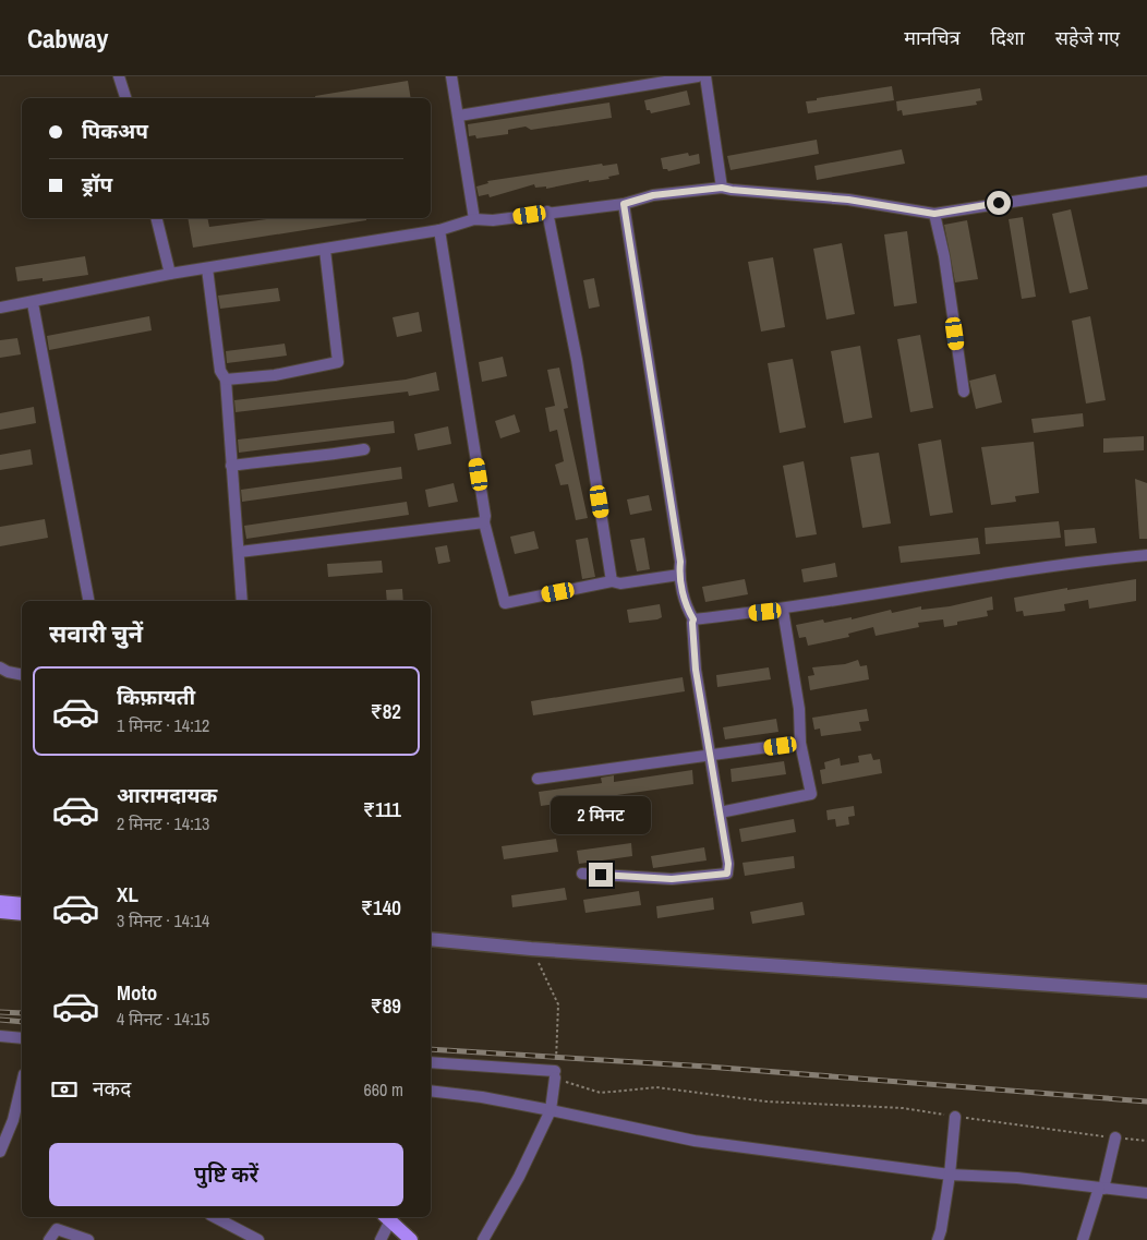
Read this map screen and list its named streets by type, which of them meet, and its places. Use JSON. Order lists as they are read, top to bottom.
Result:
{
  "page": {
    "header": "Cabway",
    "nav": ["मानचित्र", "दिशा", "सहेजे गए"],
    "banner": ["पिकअप", "ड्रॉप"],
    "heading": "सवारी चुनें",
    "list": [
      {
        "name": "किफ़ायती",
        "note": "1 मिनट · 14:12",
        "value": "₹82"
      },
      {
        "name": "आरामदायक",
        "note": "2 मिनट · 14:13",
        "value": "₹111"
      },
      {
        "name": "XL",
        "note": "3 मिनट · 14:14",
        "value": "₹140"
      },
      {
        "name": "Moto",
        "note": "4 मिनट · 14:15",
        "value": "₹89"
      }
    ],
    "bubble": "2 मिनट",
    "pay": ["नकद", "660 m"],
    "buttons": "पुष्टि करें"
  }
}
